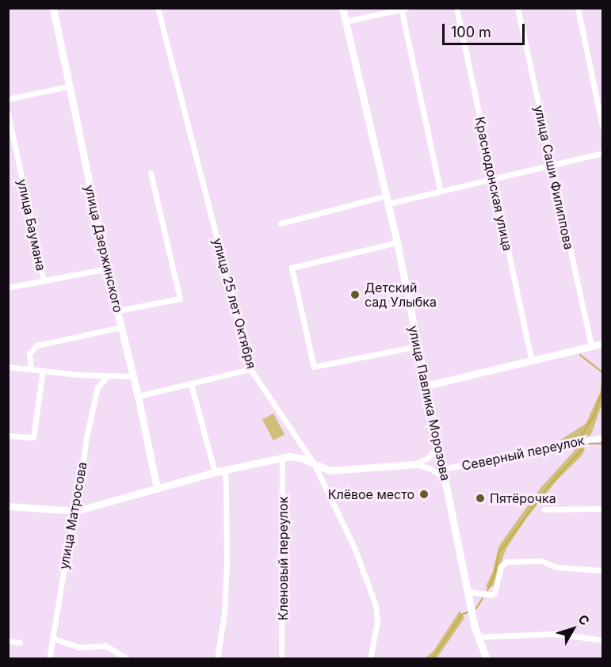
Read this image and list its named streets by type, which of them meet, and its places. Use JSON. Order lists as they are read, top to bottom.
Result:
{
  "streets": {
    "street": [
      "улица Саши Филиппова",
      "Краснодонская улица",
      "улица Баумана",
      "улица Дзержинского",
      "улица 25 лет Октября",
      "улица Павлика Морозова",
      "Северный переулок",
      "улица Матросова",
      "Кленовый переулок"
    ]
  },
  "crossings": [
    ["улица Павлика Морозова", "Северный переулок"]
  ],
  "places": ["Детский сад Улыбка", "Клёвое место", "Пятёрочка"],
  "scale_bar": "100 m",
  "north": "top right"
}
